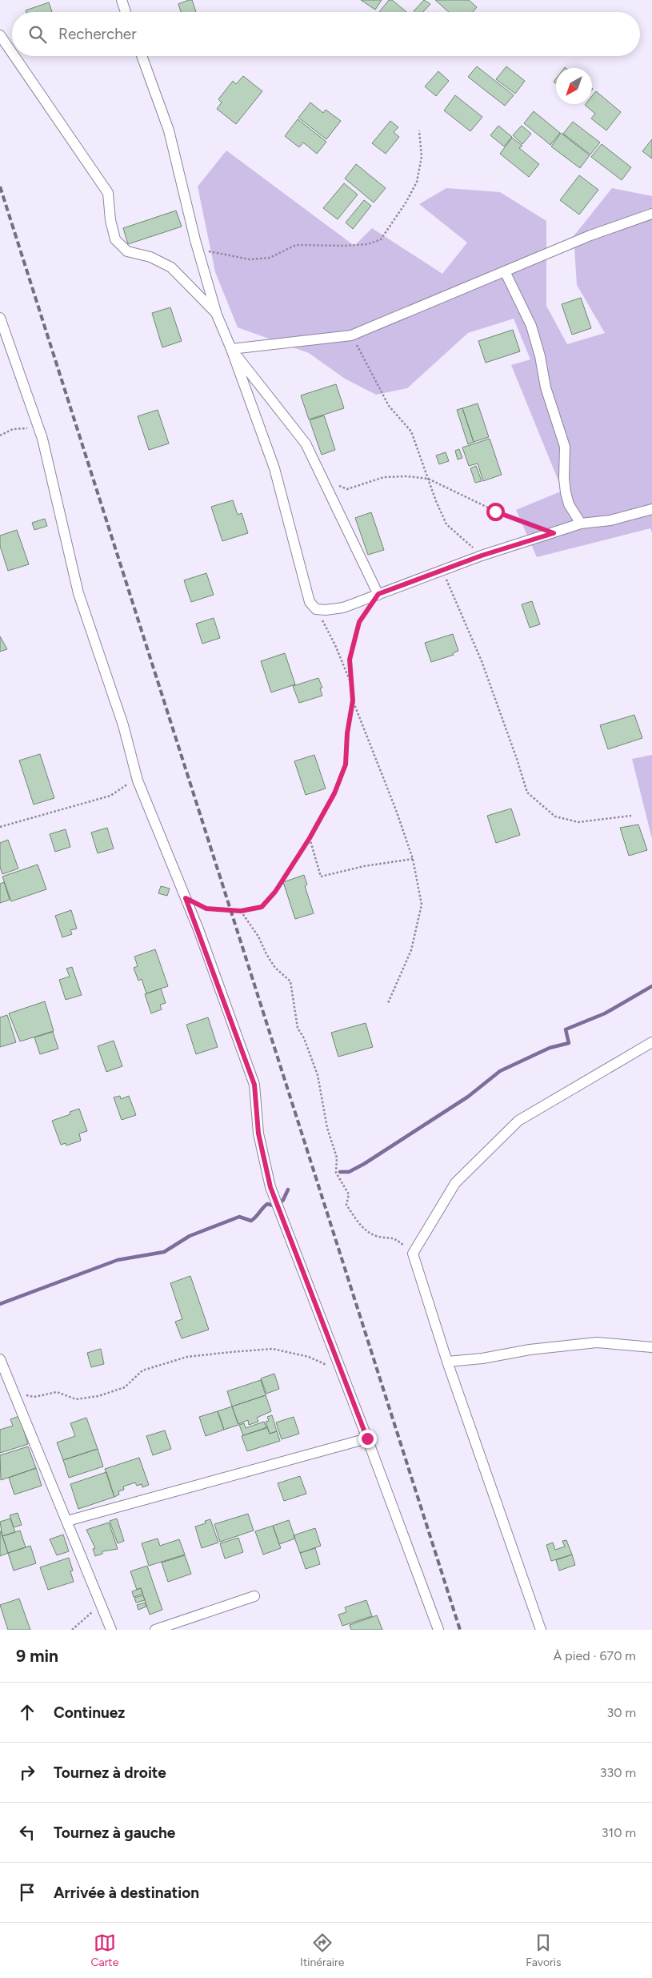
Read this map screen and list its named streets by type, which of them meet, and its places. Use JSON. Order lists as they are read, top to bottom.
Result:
{
  "north": "bottom left",
  "page": {
    "search": "Rechercher",
    "heading": ["9 min", "À pied · 670 m"],
    "list": [
      ["Continuez", "30 m"],
      ["Tournez à droite", "330 m"],
      ["Tournez à gauche", "310 m"],
      "Arrivée à destination"
    ],
    "nav": ["Carte", "Itinéraire", "Favoris"]
  }
}
